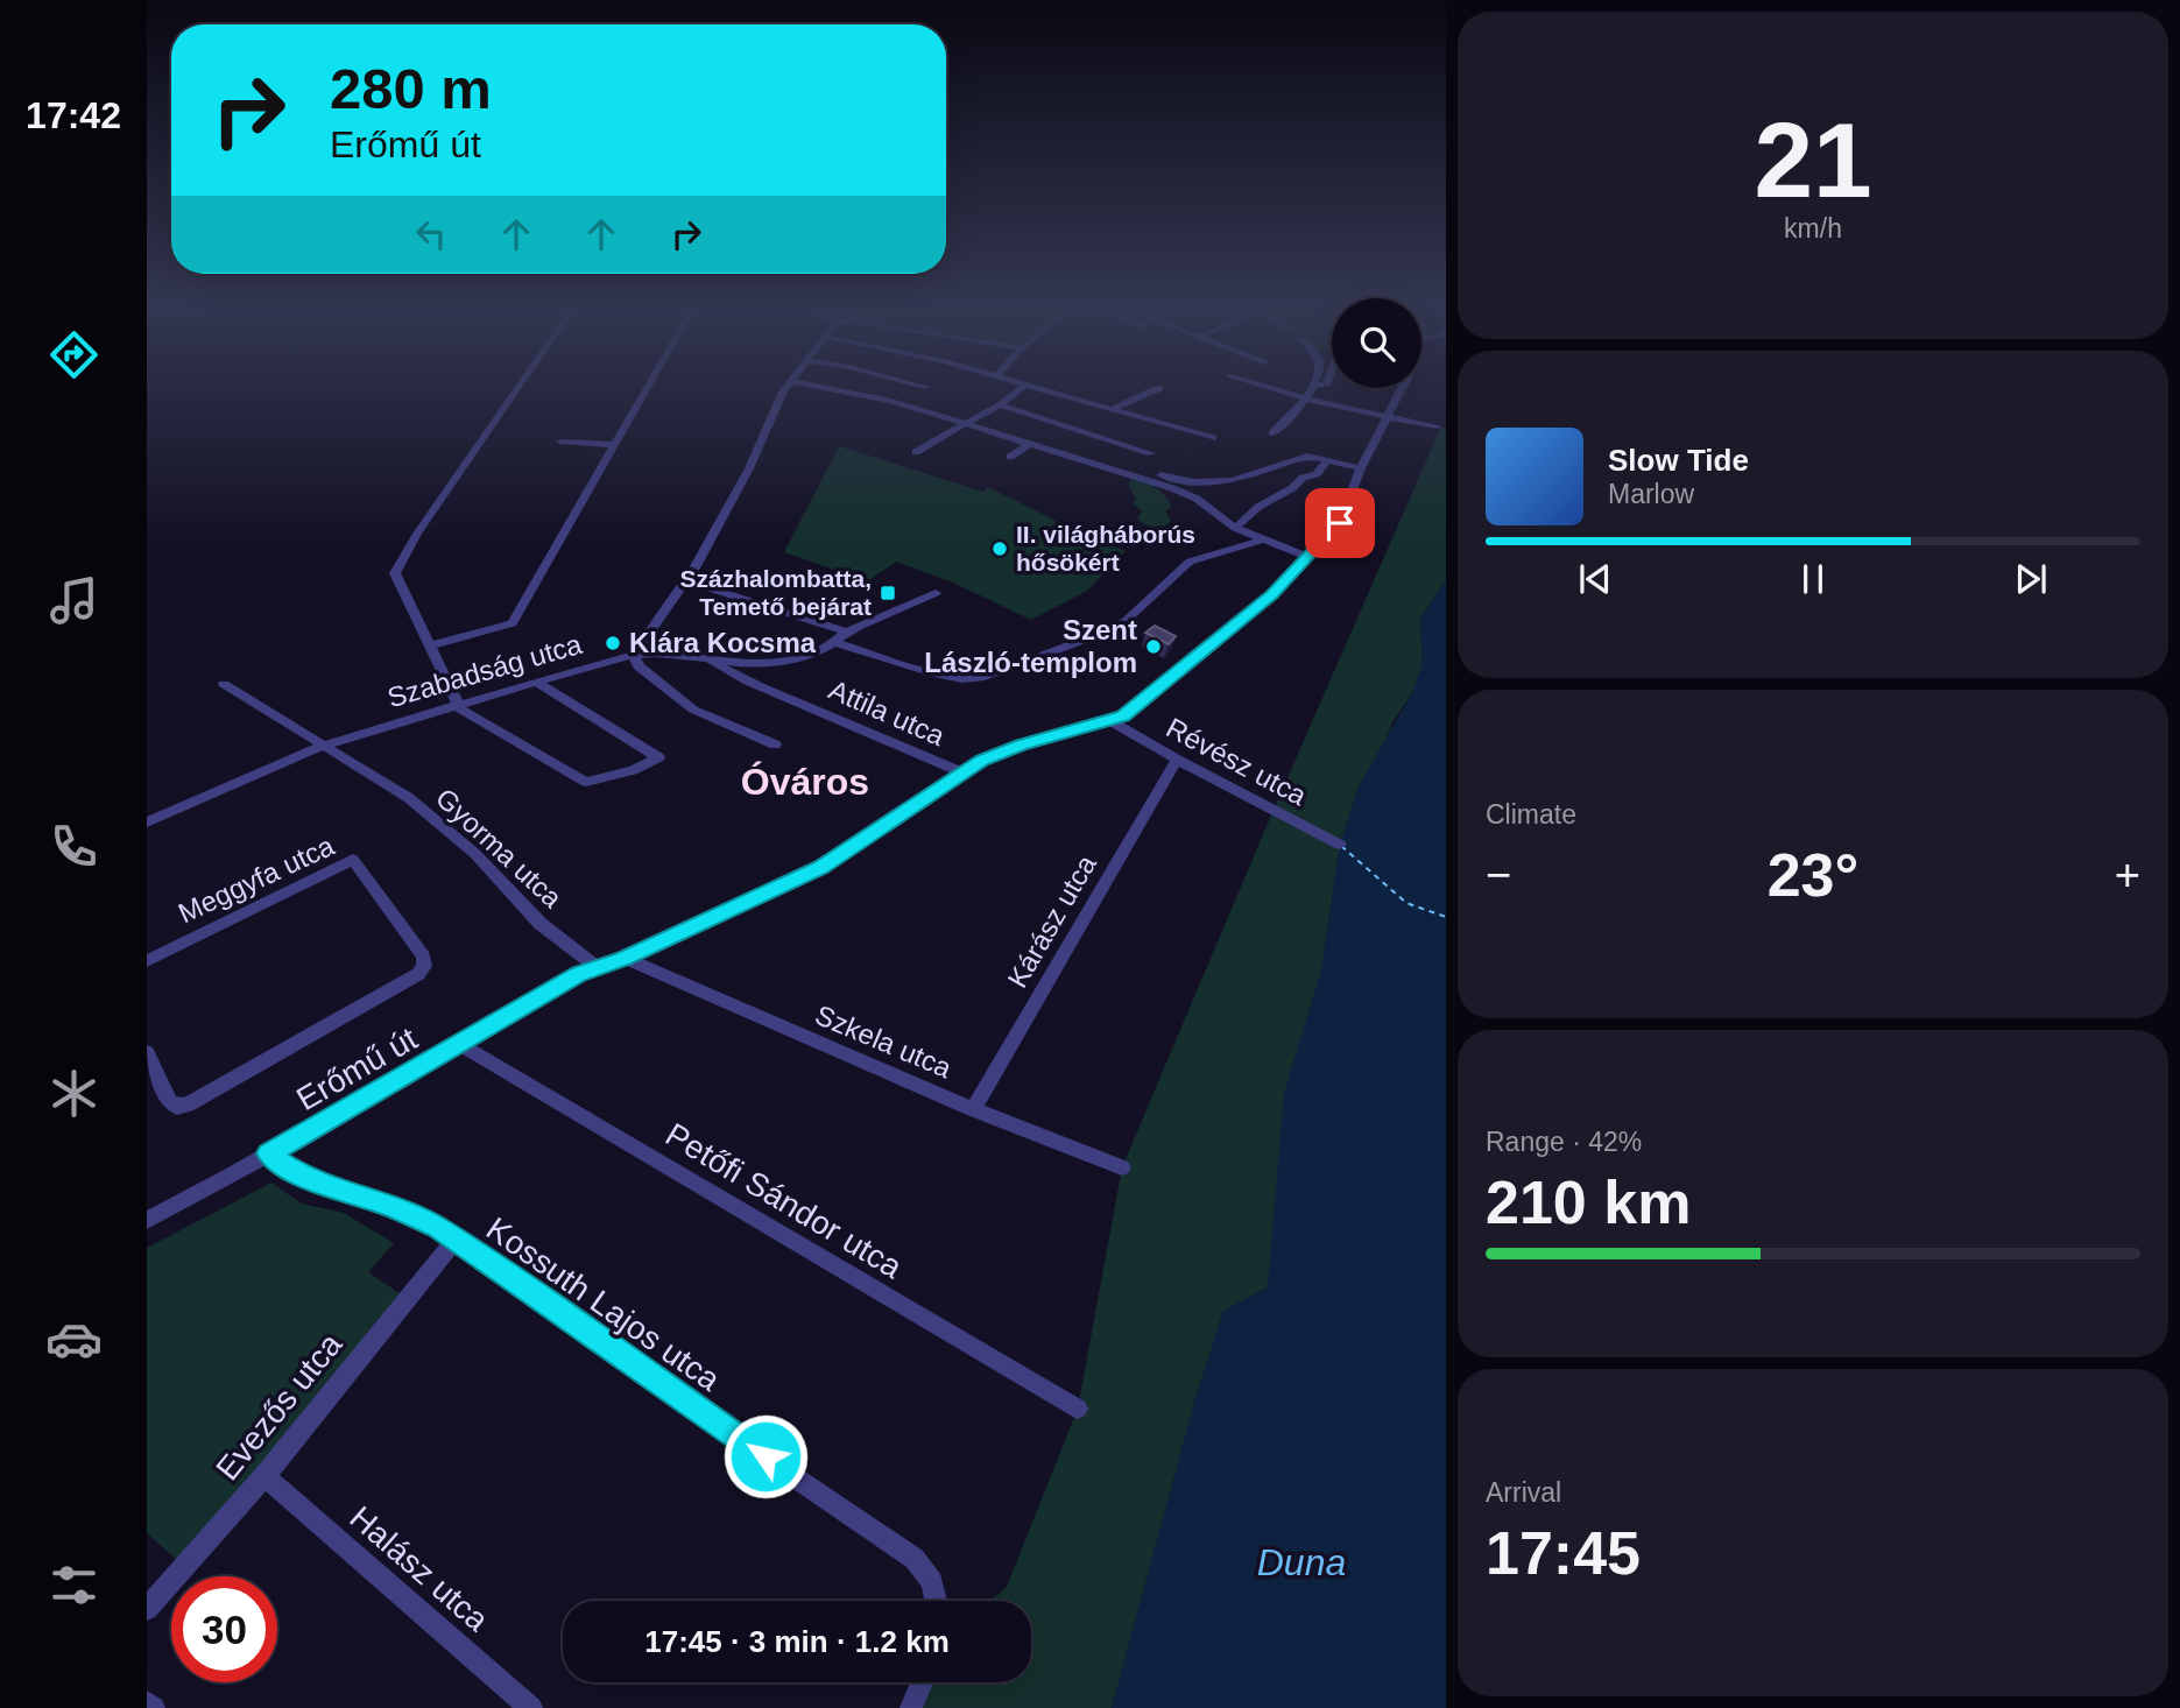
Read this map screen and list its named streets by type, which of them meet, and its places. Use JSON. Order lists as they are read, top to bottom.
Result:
{
  "streets": {
    "street": [
      "Szabadság utca",
      "Attila utca",
      "Révész utca",
      "Gyorma utca",
      "Meggyfa utca",
      "Kárász utca",
      "Szkela utca",
      "Erőmű út",
      "Petőfi Sándor utca",
      "Kossuth Lajos utca",
      "Evezős utca",
      "Halász utca"
    ]
  },
  "crossings": [
    ["Szabadság utca", "Attila utca"],
    ["Szabadság utca", "Gyorma utca"],
    ["Attila utca", "Erőmű út"],
    ["Révész utca", "Kárász utca"],
    ["Révész utca", "Erőmű út"],
    ["Gyorma utca", "Erőmű út"],
    ["Kárász utca", "Szkela utca"],
    ["Szkela utca", "Erőmű út"],
    ["Erőmű út", "Petőfi Sándor utca"],
    ["Erőmű út", "Kossuth Lajos utca"],
    ["Kossuth Lajos utca", "Evezős utca"],
    ["Evezős utca", "Halász utca"]
  ],
  "districts": ["Óváros"],
  "water": ["Duna"],
  "places": {
    "other": ["II. világháborús hősökért", "Klára Kocsma", "Szent László-templom"],
    "transit": ["Százhalombatta, Temető bejárat"]
  },
  "page": {
    "tabs": "17:42",
    "tile": [
      ["21", "km/h"],
      "Climate",
      ["Range · 42%", "210 km"],
      ["Arrival", "17:45"]
    ],
    "turn": ["280 m", "Erőmű út"],
    "song": ["Slow Tide", "Marlow"],
    "heat": ["−", "23°", "+"],
    "limit": "30",
    "trip": "17:45 · 3 min · 1.2 km"
  }
}
